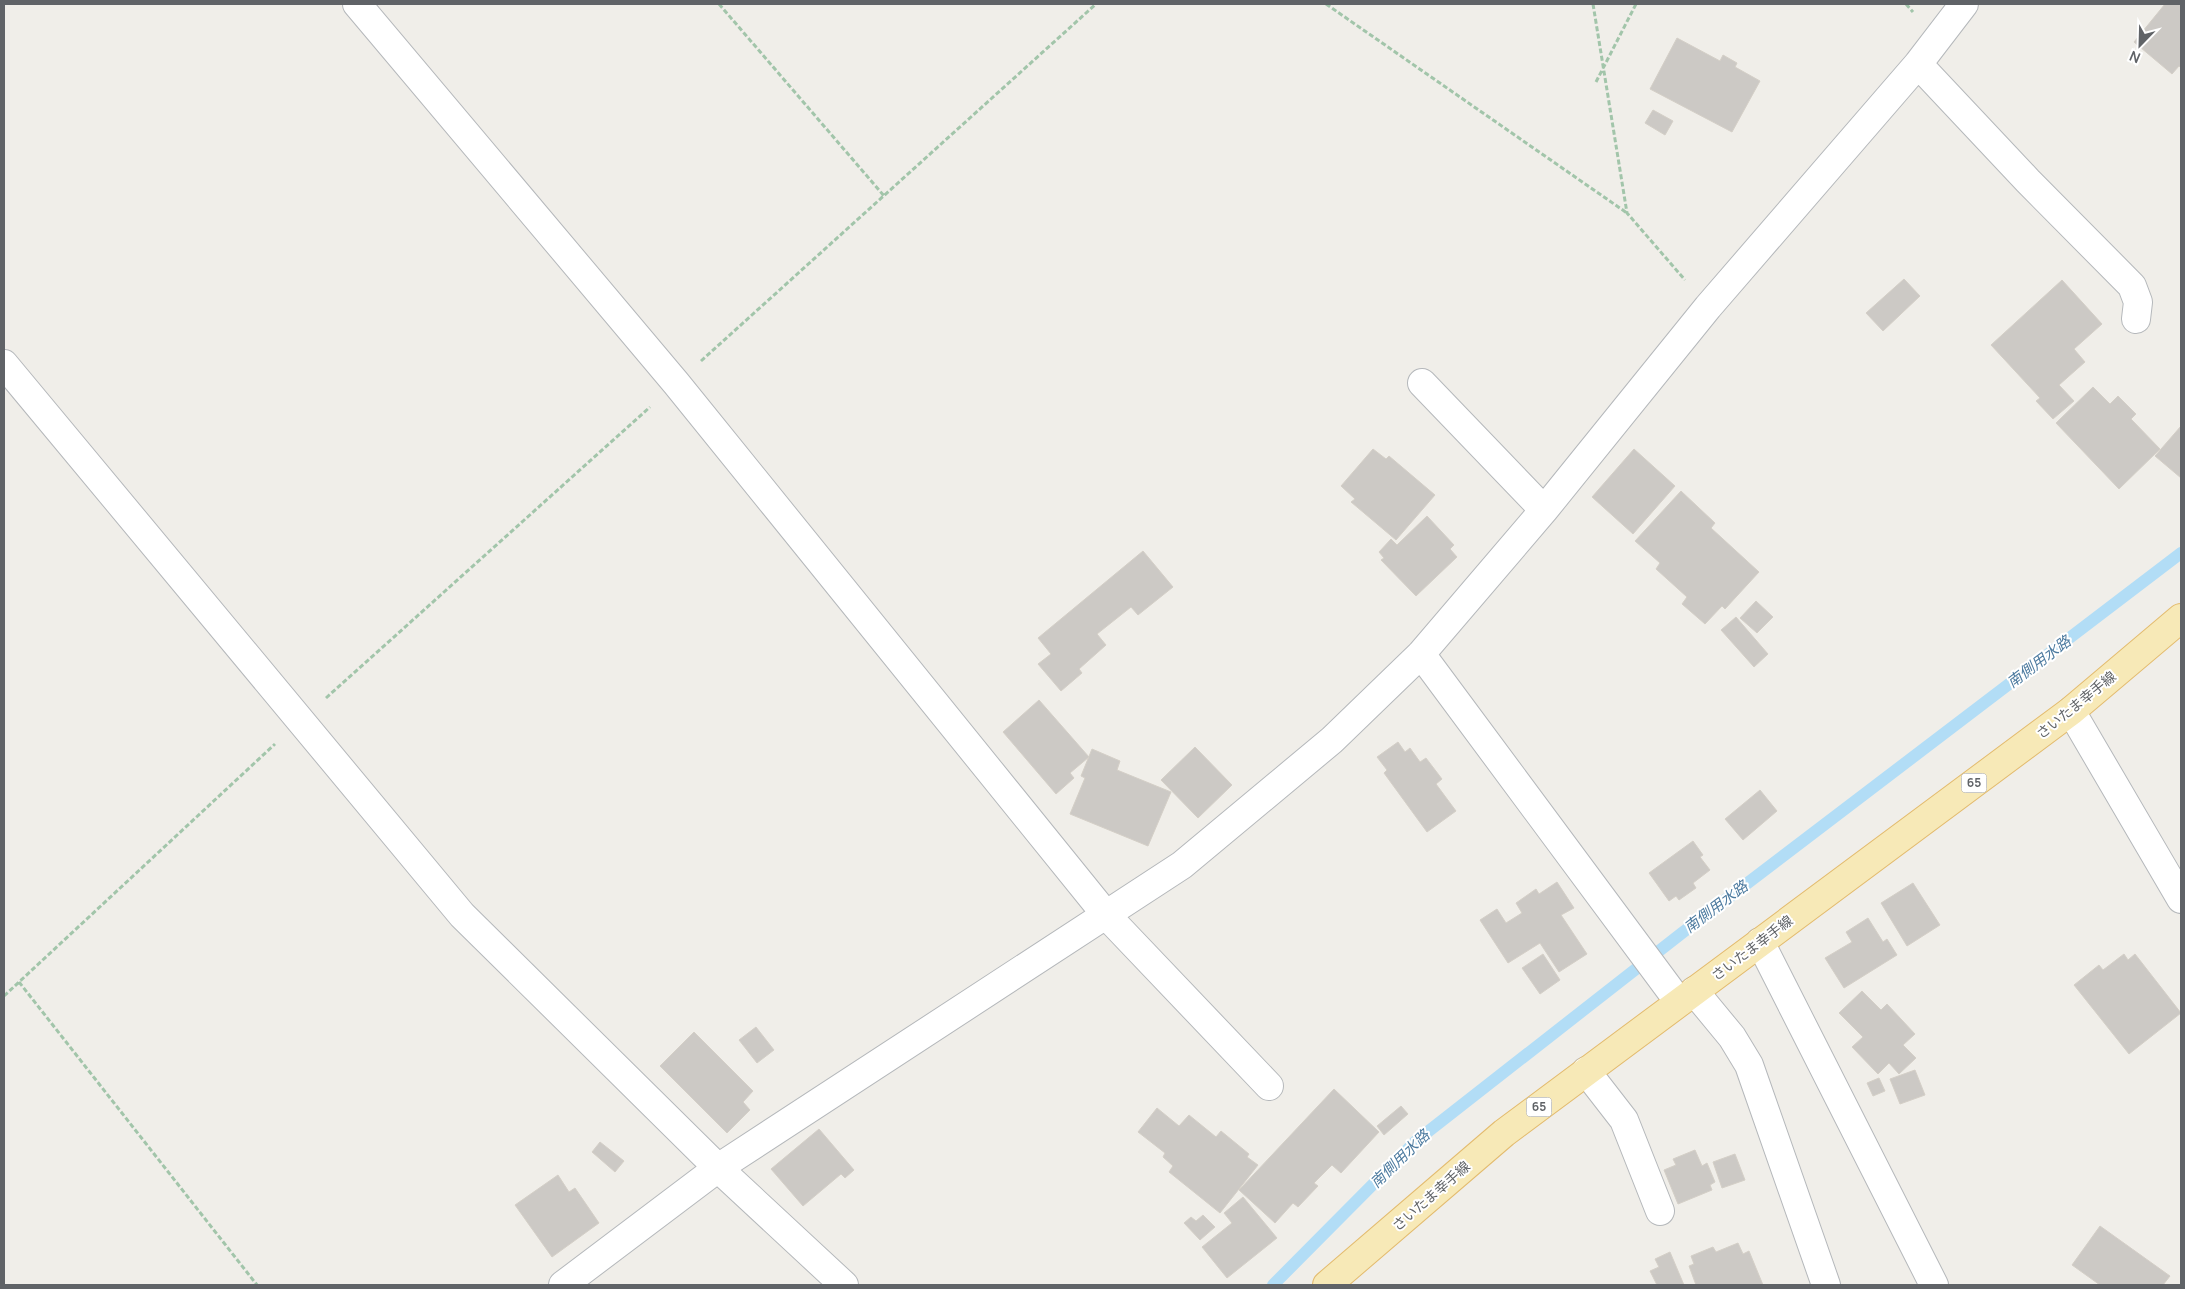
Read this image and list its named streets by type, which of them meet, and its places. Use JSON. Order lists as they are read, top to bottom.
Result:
{
  "streets": {
    "main road": ["さいたま幸手線", "65"]
  },
  "water": ["南側用水路"],
  "north": "bottom left"
}
